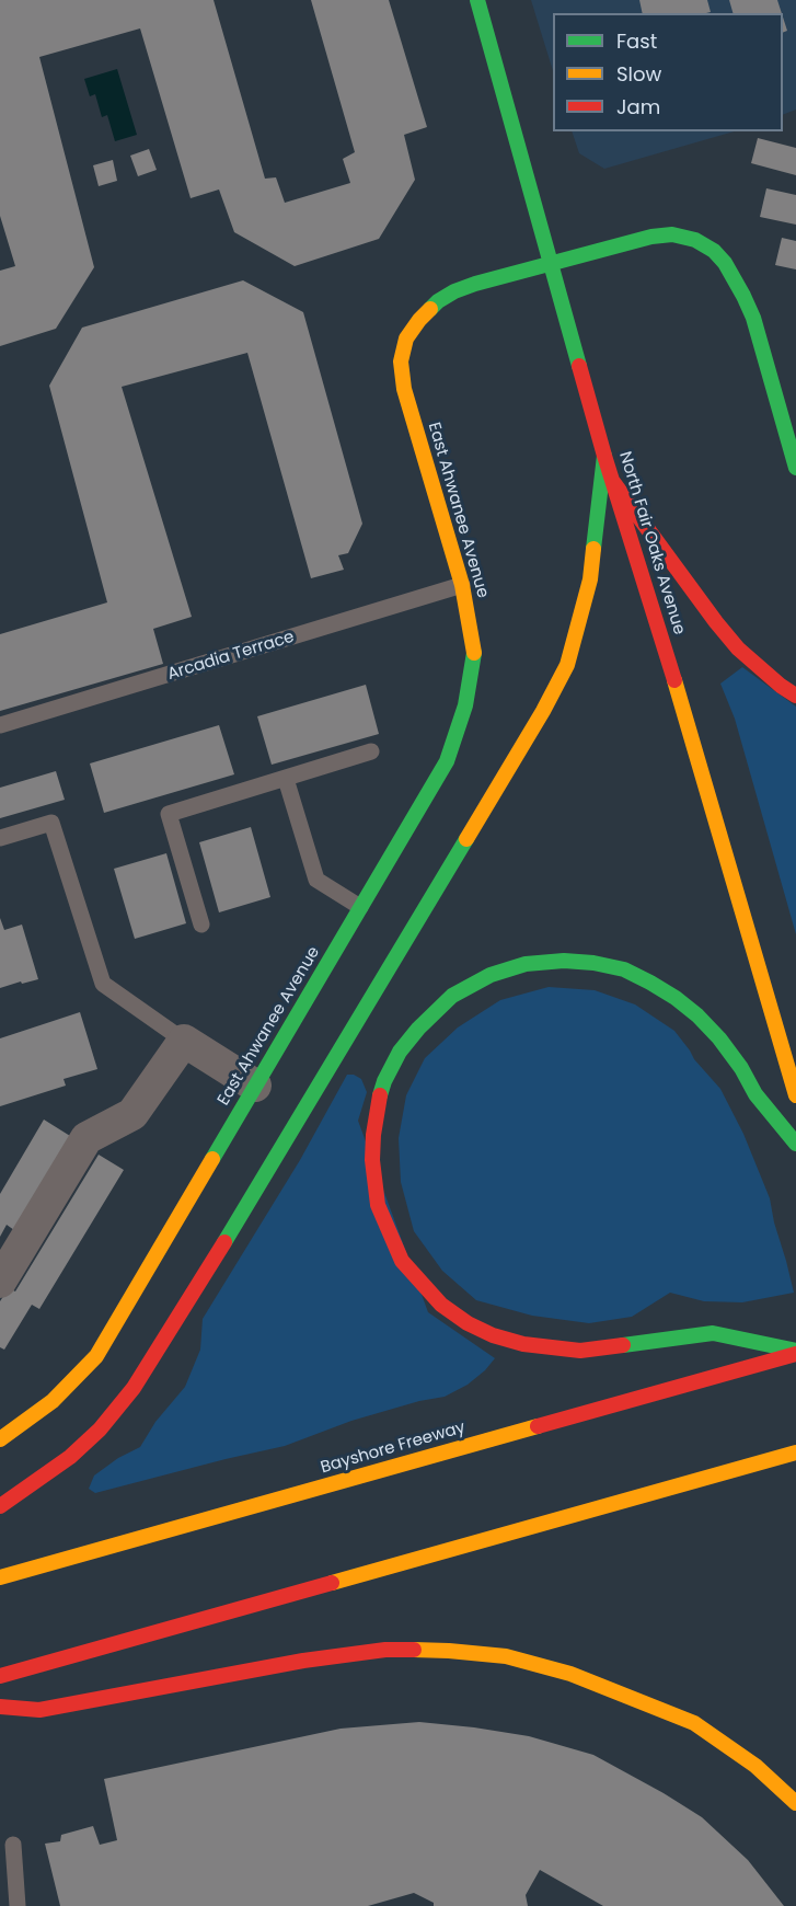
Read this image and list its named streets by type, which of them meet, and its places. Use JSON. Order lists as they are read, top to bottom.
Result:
{
  "streets": {
    "main road": ["East Ahwanee Avenue", "North Fair Oaks Avenue", "Bayshore Freeway"],
    "lane": ["Arcadia Terrace"]
  },
  "crossings": [
    ["East Ahwanee Avenue", "North Fair Oaks Avenue"],
    ["East Ahwanee Avenue", "Arcadia Terrace"]
  ],
  "legend": ["Fast", "Slow", "Jam"]
}
